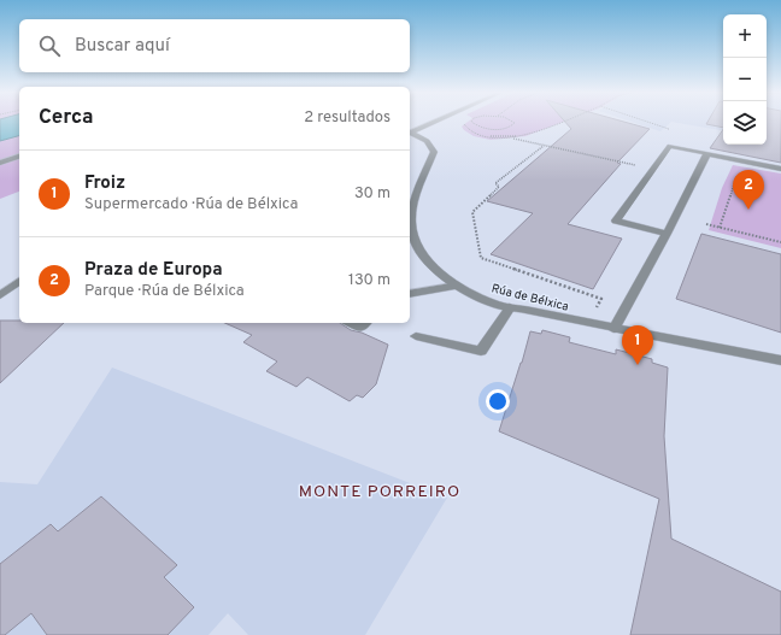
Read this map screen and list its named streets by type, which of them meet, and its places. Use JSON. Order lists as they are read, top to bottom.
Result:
{
  "streets": {
    "street": ["Rúa de Bélxica"]
  },
  "districts": ["MONTE PORREIRO"],
  "page": {
    "map_buttons": ["+", "−"],
    "search": "Buscar aquí",
    "heading": ["Cerca", "2 resultados"],
    "list": [
      {
        "mark": "1",
        "name": "Froiz",
        "note": "Supermercado · Rúa de Bélxica",
        "value": "30 m"
      },
      {
        "mark": "2",
        "name": "Praza de Europa",
        "note": "Parque · Rúa de Bélxica",
        "value": "130 m"
      }
    ],
    "pins": ["2", "1"]
  }
}
